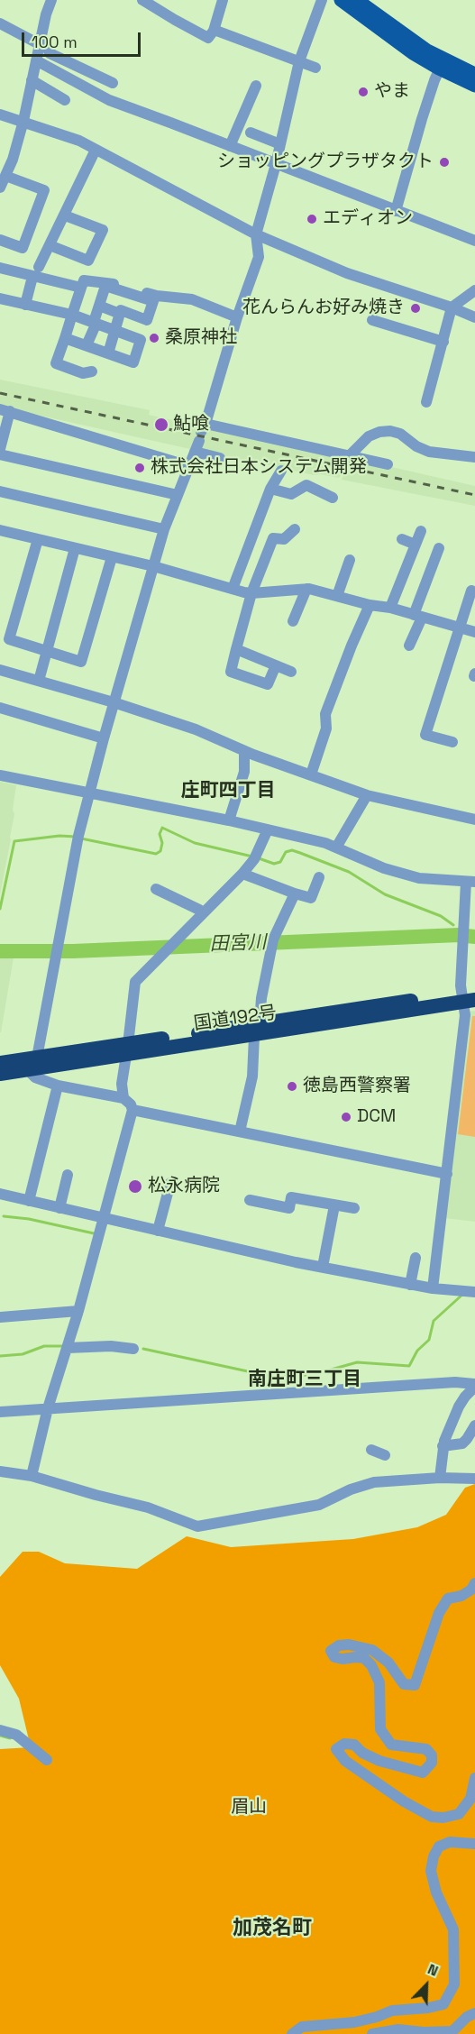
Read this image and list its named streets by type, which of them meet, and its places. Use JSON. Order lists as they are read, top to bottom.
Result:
{
  "streets": {
    "highway": ["国道192号"]
  },
  "districts": ["庄町四丁目", "南庄町三丁目", "加茂名町"],
  "water": ["田宮川"],
  "parks": ["眉山"],
  "places": [
    "やま",
    "ショッピングプラザタクト",
    "エディオン",
    "花んらんお好み焼き",
    "桑原神社",
    "鮎喰",
    "株式会社日本システム開発",
    "徳島西警察署",
    "DCM",
    "松永病院"
  ],
  "scale_bar": "100 m",
  "north": "top right"
}
